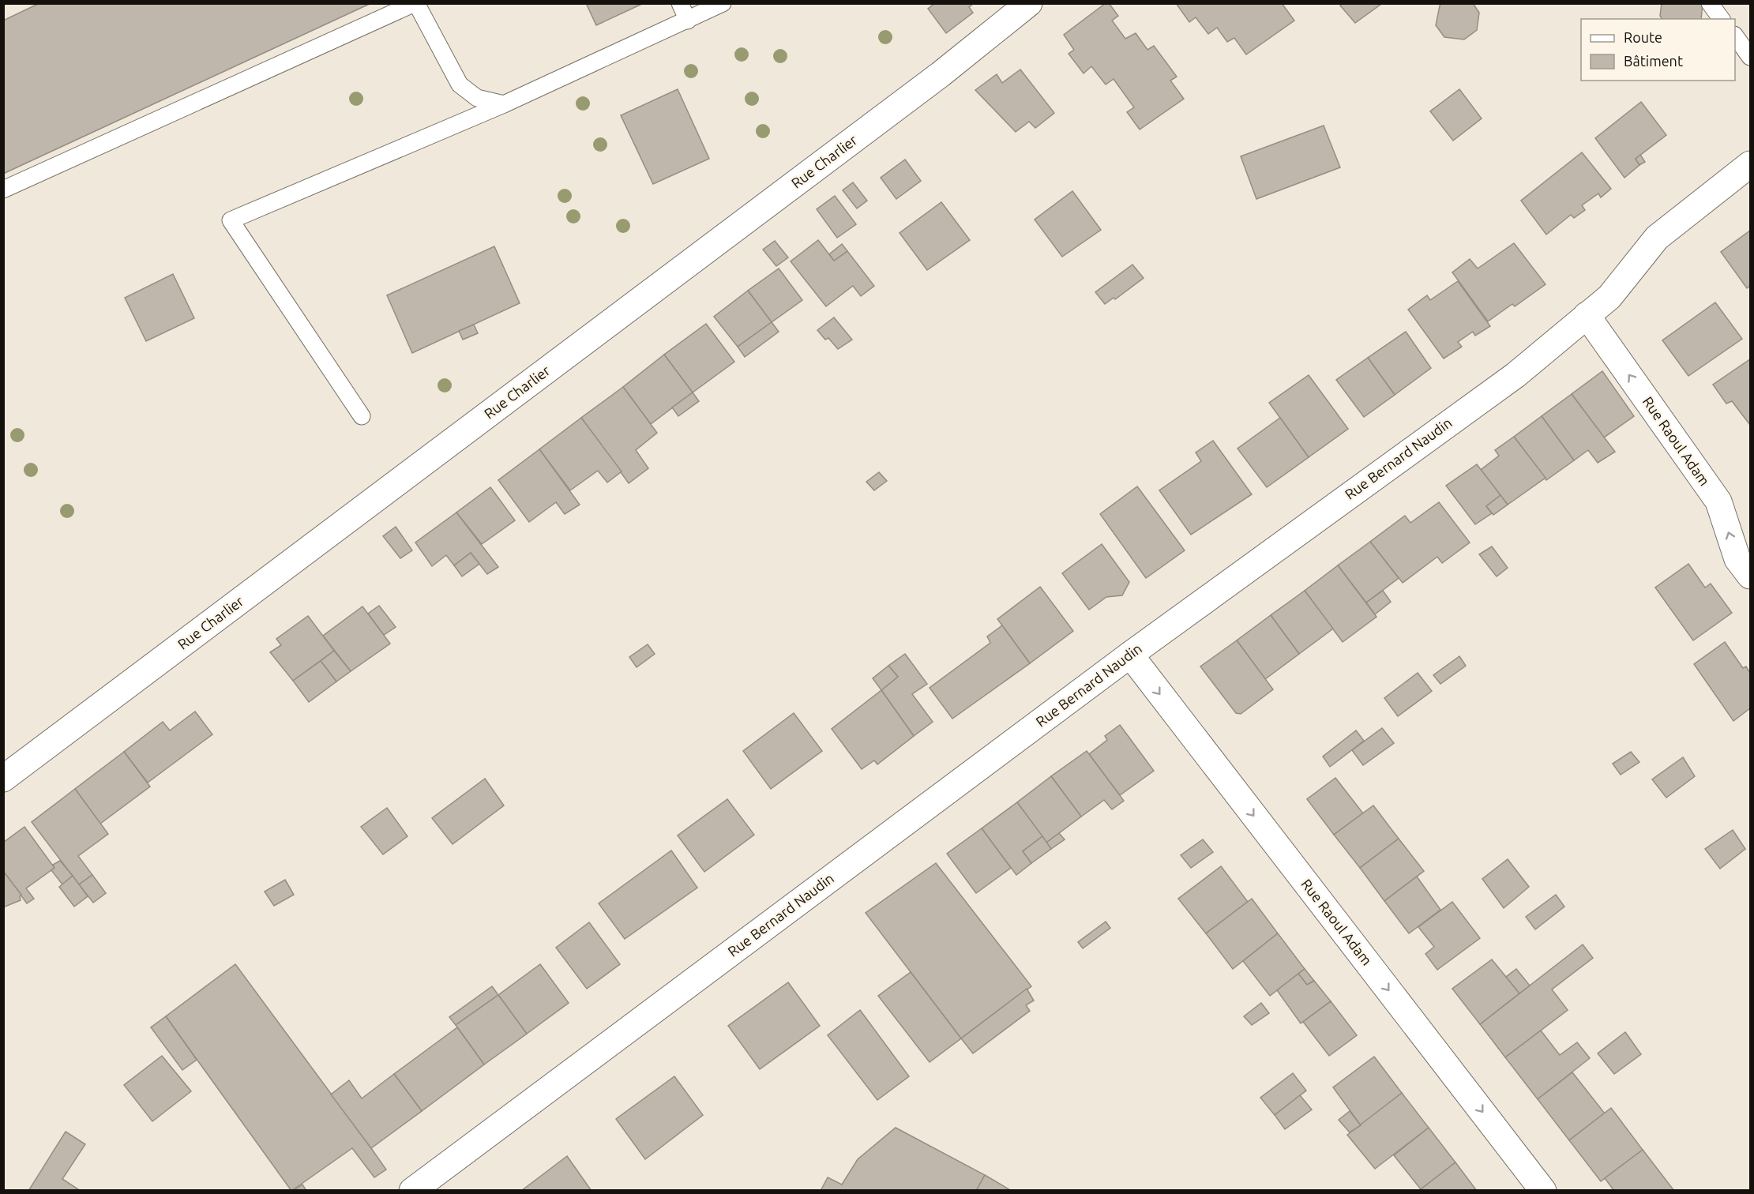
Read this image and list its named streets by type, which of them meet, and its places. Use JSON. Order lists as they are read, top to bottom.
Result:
{
  "streets": {
    "street": ["Rue Charlier", "Rue Raoul Adam", "Rue Bernard Naudin"]
  },
  "crossings": [
    ["Rue Raoul Adam", "Rue Bernard Naudin"]
  ],
  "legend": ["Route", "Bâtiment"]
}
